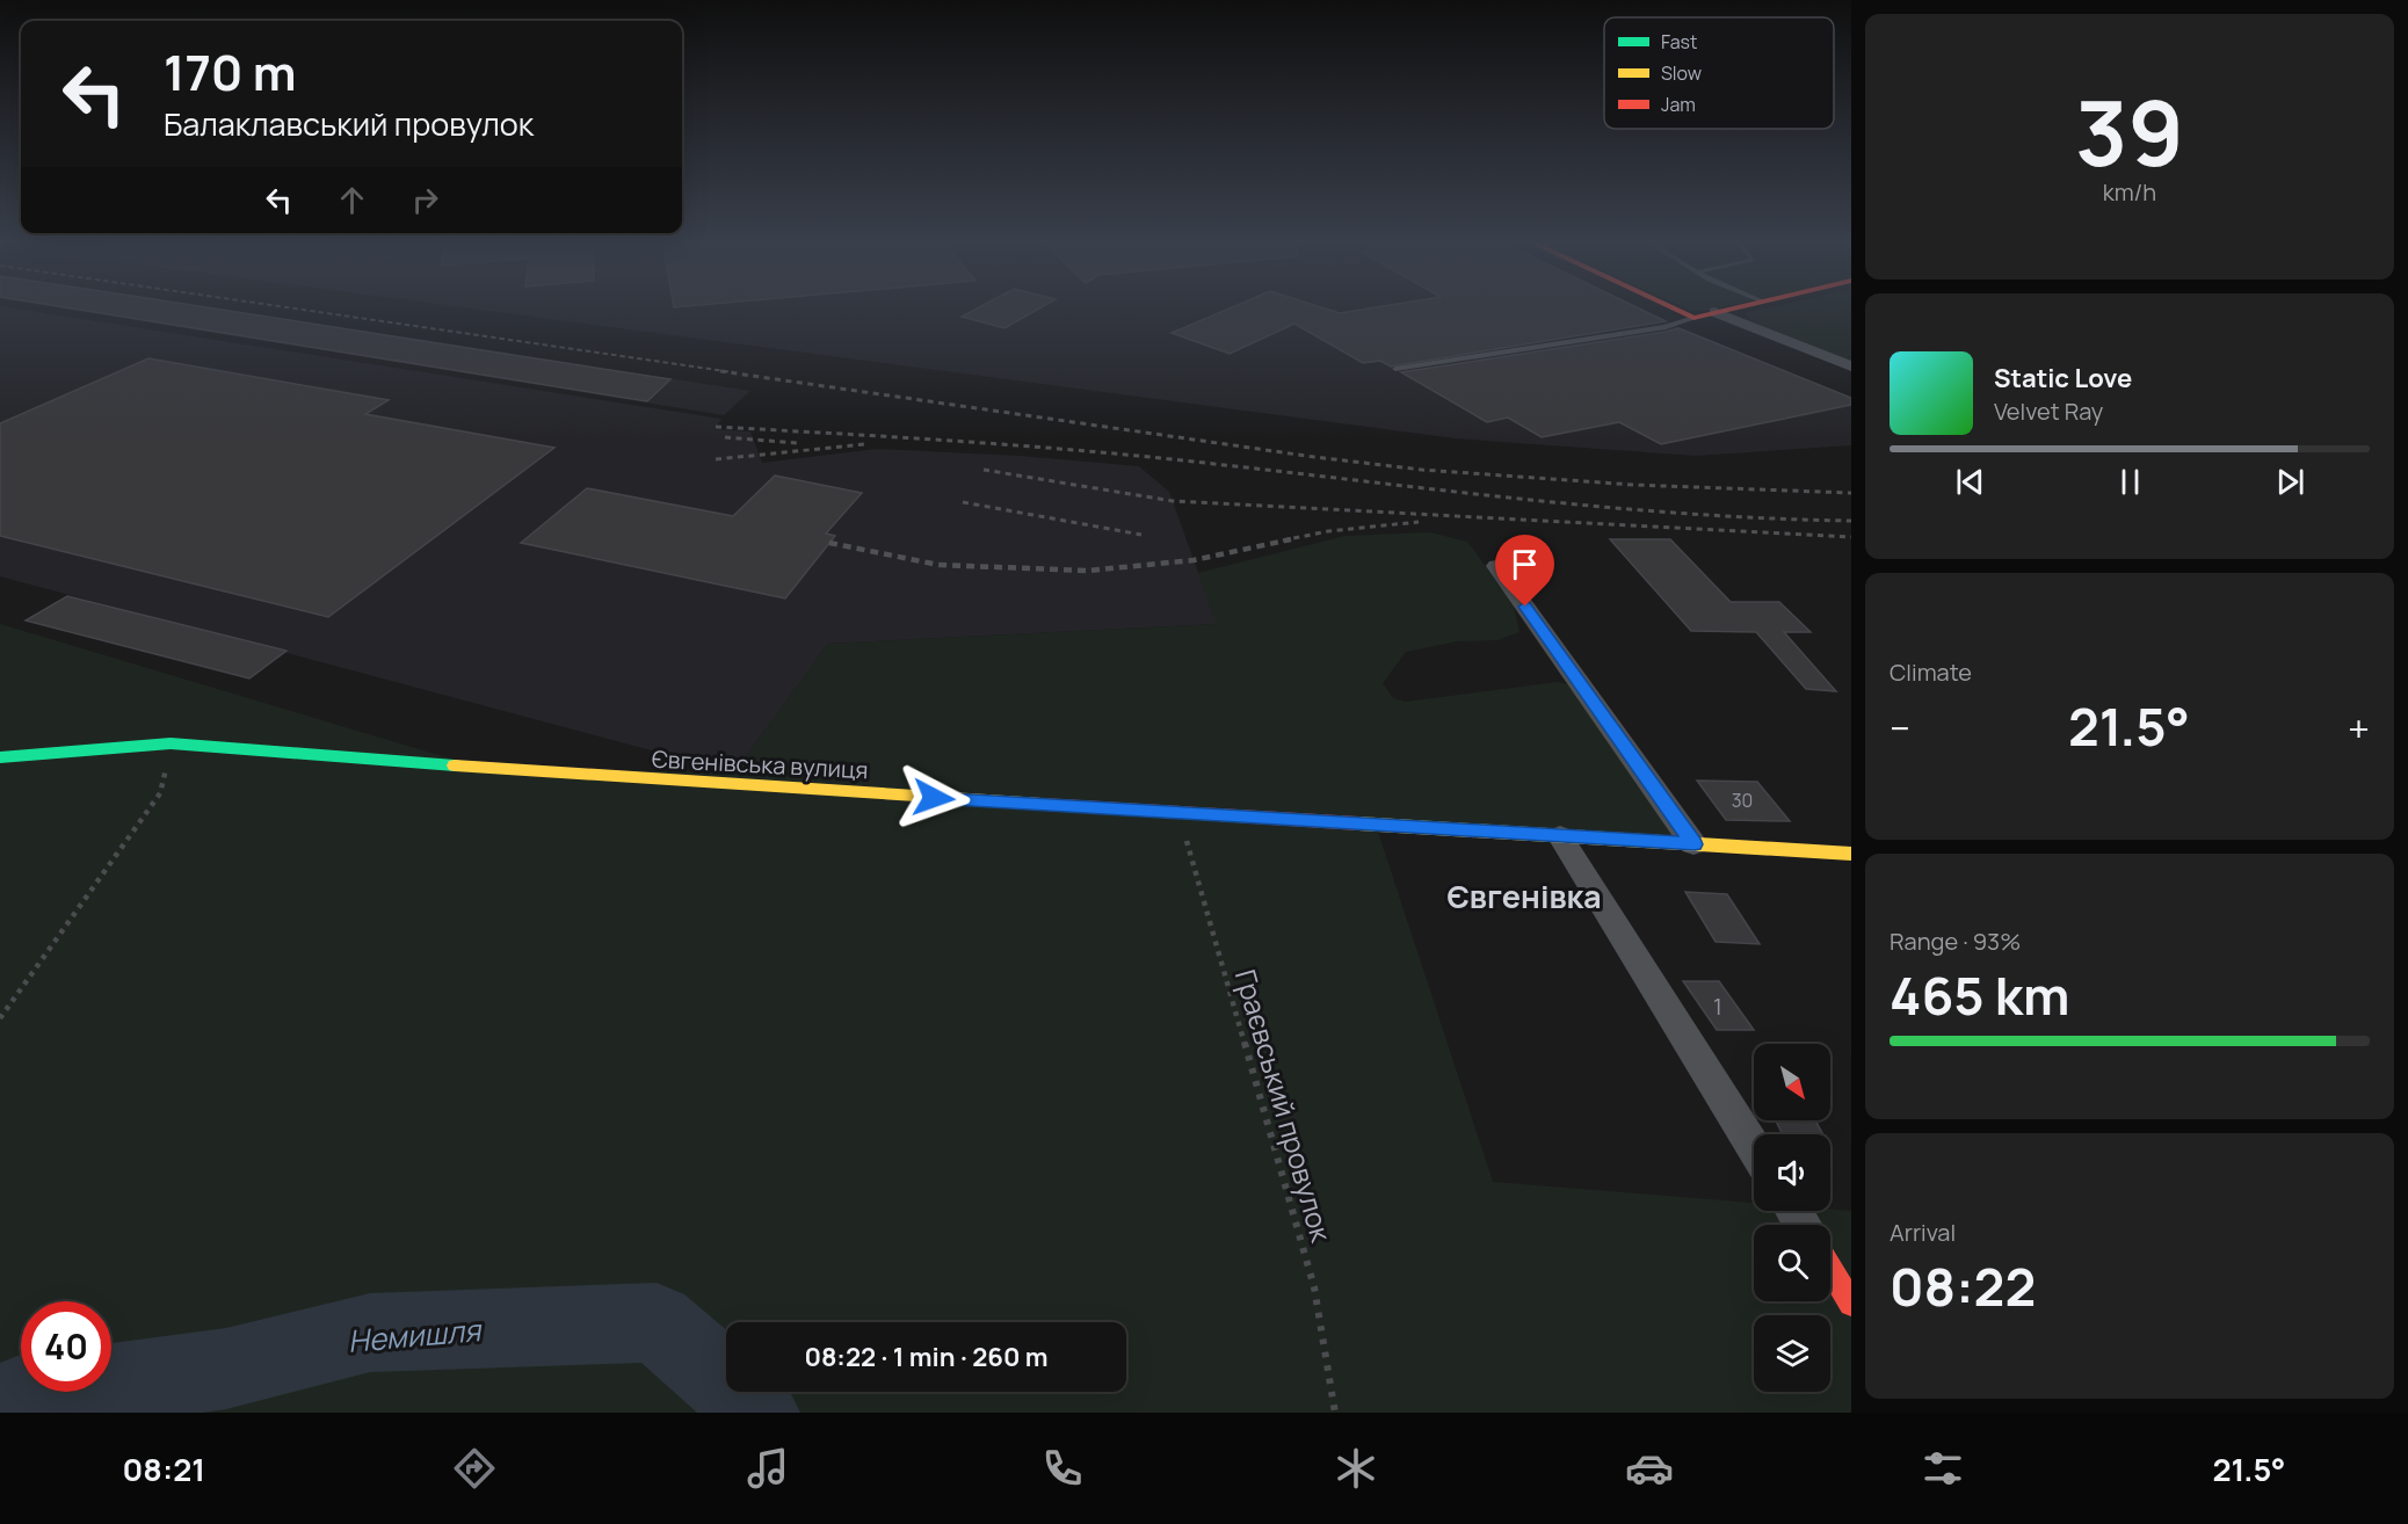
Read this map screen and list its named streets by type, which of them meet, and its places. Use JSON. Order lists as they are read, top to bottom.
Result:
{
  "streets": {
    "street": ["Євгенівська вулиця"],
    "path": ["Граєвський провулок"]
  },
  "crossings": [
    ["Євгенівська вулиця", "Граєвський провулок"]
  ],
  "districts": ["Євгенівка"],
  "water": ["Немишля"],
  "house_numbers": ["30", "1"],
  "legend": ["Fast", "Slow", "Jam"],
  "north": "bottom right",
  "page": {
    "tile": [
      ["39", "km/h"],
      "Climate",
      ["Range · 93%", "465 km"],
      ["Arrival", "08:22"]
    ],
    "turn": ["170 m", "Балаклавський провулок"],
    "song": ["Static Love", "Velvet Ray"],
    "heat": ["−", "21.5°", "+"],
    "limit": "40",
    "trip": "08:22 · 1 min · 260 m",
    "tabs": ["08:21", "21.5°"]
  }
}
